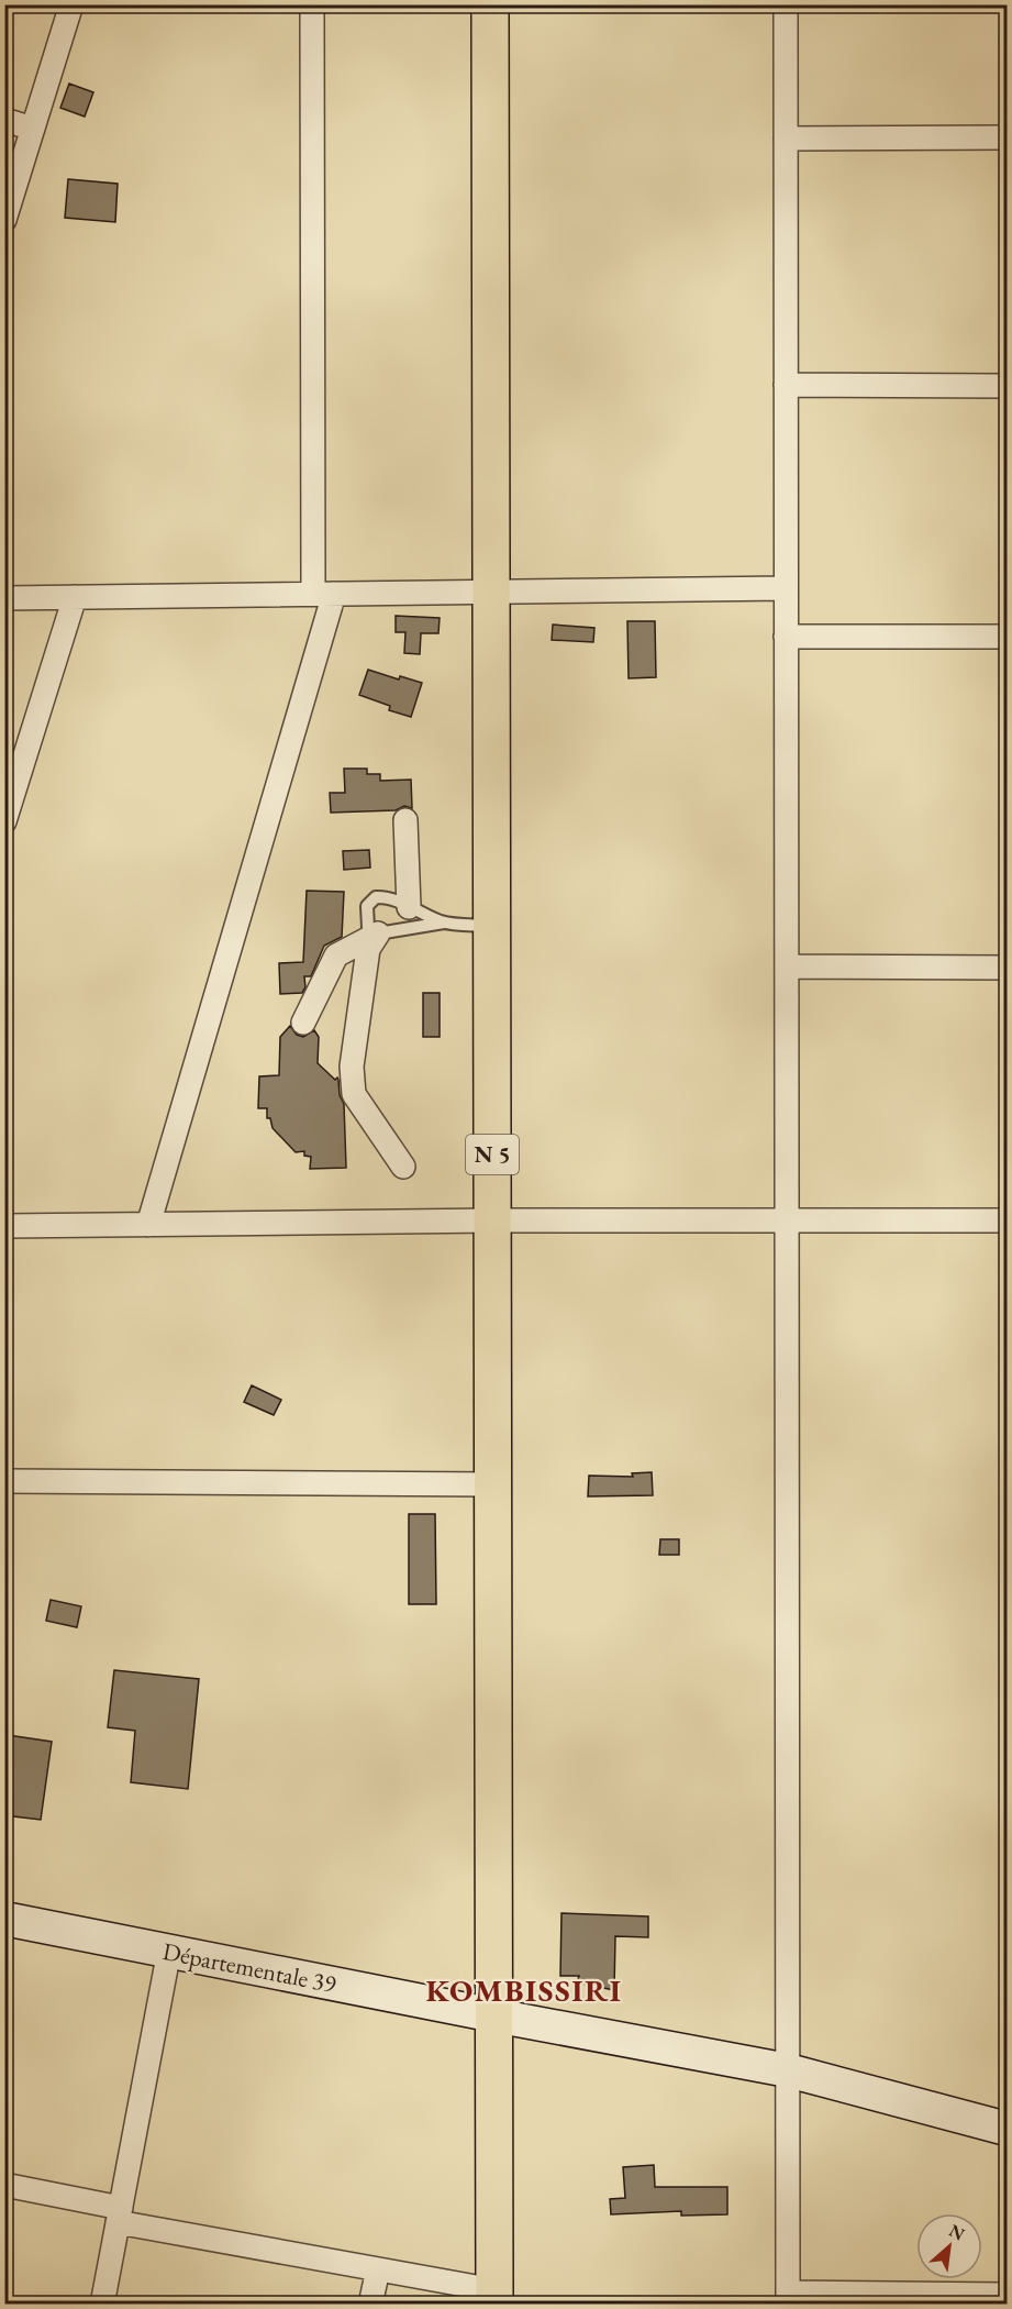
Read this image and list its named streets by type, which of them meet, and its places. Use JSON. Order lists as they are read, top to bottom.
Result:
{
  "streets": {
    "highway": ["N 5"],
    "street": ["Départementale 39"]
  },
  "crossings": [
    ["N 5", "Départementale 39"]
  ],
  "districts": ["KOMBISSIRI"],
  "north": "top right"
}
